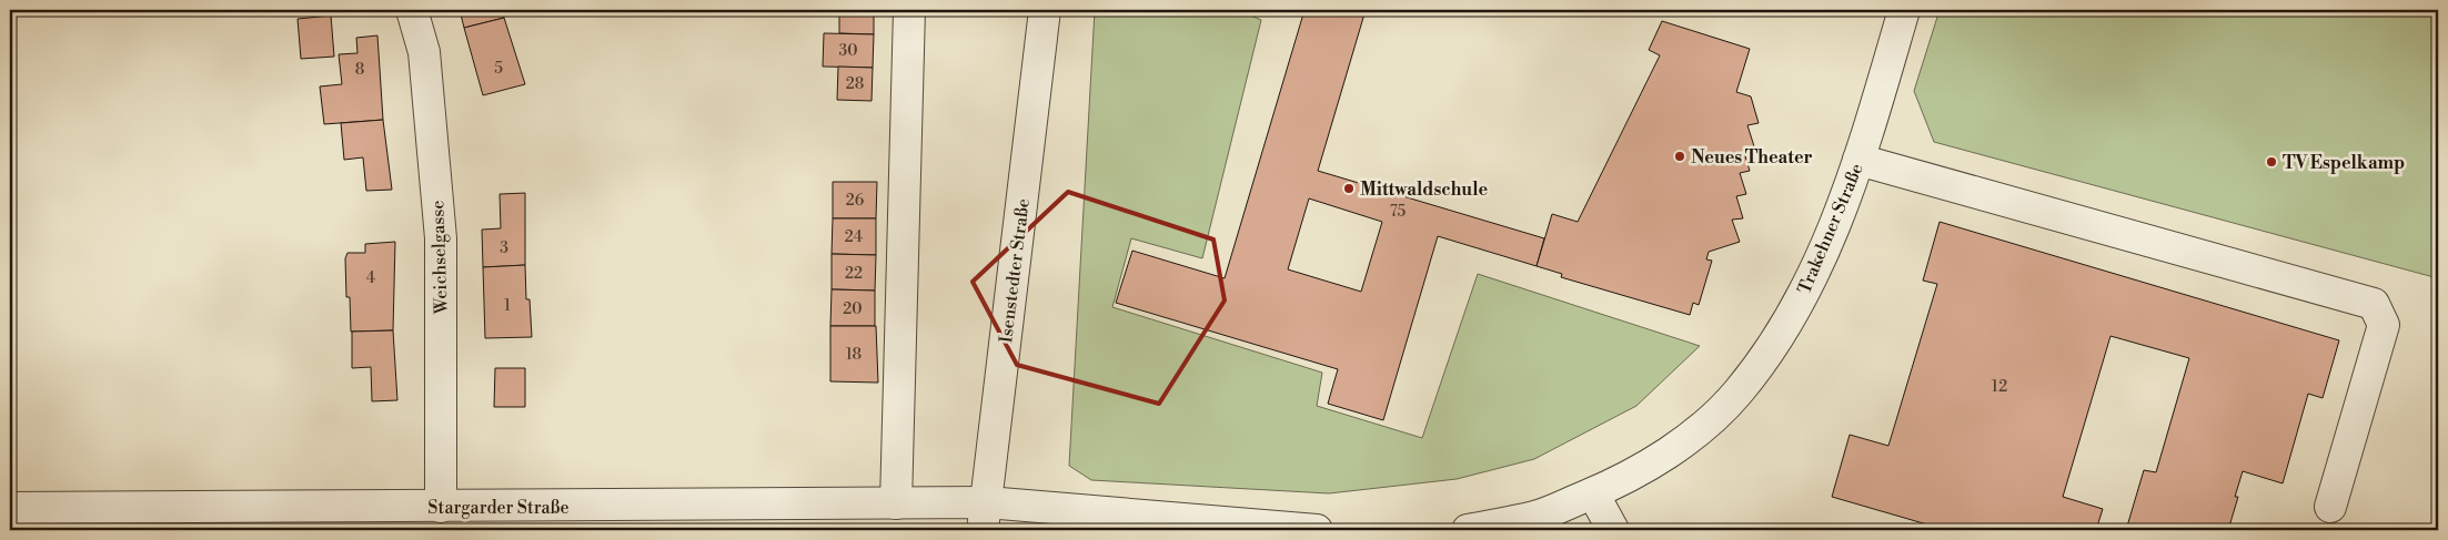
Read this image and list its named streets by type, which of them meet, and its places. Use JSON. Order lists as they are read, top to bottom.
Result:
{
  "streets": {
    "street": [
      "Trakehner Straße",
      "Weichselgasse",
      "Isenstedter Straße",
      "Stargarder Straße"
    ]
  },
  "crossings": [
    ["Weichselgasse", "Stargarder Straße"],
    ["Isenstedter Straße", "Stargarder Straße"]
  ],
  "places": ["Neues Theater", "TV Espelkamp", "Mittwaldschule"],
  "house_numbers": [
    "30",
    "5",
    "8",
    "28",
    "26",
    "75",
    "24",
    "3",
    "22",
    "4",
    "1",
    "20",
    "18",
    "12"
  ]
}
